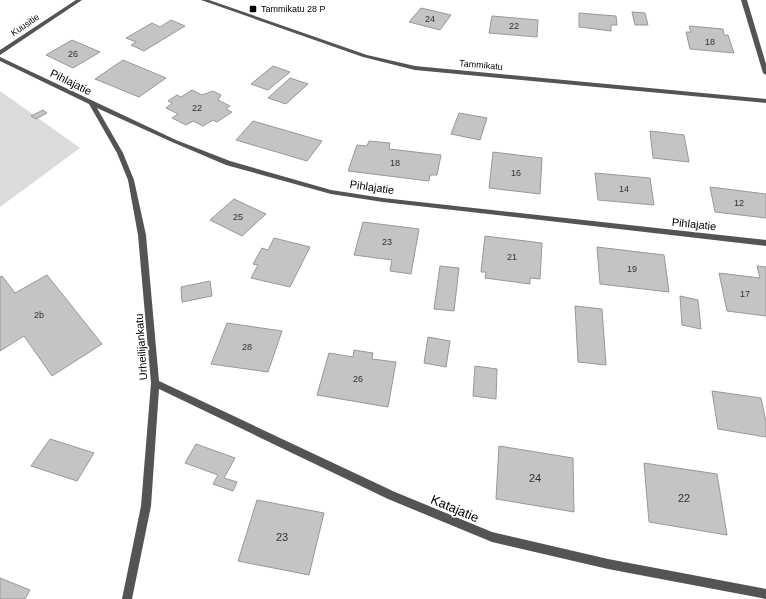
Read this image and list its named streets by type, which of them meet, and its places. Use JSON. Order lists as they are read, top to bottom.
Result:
{
  "streets": {
    "street": [
      "Kuusitie",
      "Tammikatu",
      "Pihlajatie",
      "Urheilijankatu",
      "Katajatie"
    ]
  },
  "crossings": [
    ["Pihlajatie", "Urheilijankatu"],
    ["Urheilijankatu", "Katajatie"]
  ],
  "places": {
    "transit": ["Tammikatu 28 P"]
  },
  "house_numbers": [
    "24",
    "22",
    "18",
    "26",
    "22",
    "18",
    "16",
    "14",
    "12",
    "25",
    "23",
    "21",
    "19",
    "17",
    "2b",
    "28",
    "26",
    "24",
    "22",
    "23"
  ]
}
